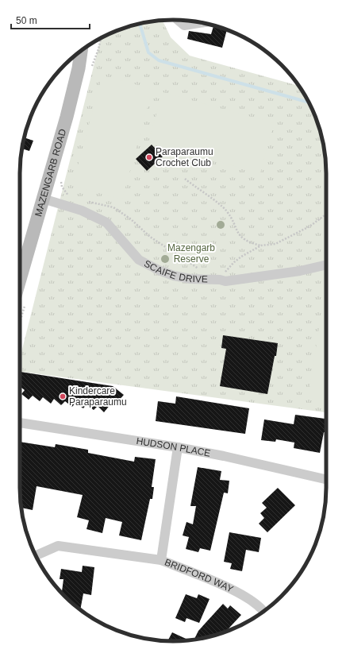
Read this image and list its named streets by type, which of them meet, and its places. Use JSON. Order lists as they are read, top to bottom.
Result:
{
  "streets": {
    "main road": ["MAZENGARB ROAD"],
    "street": ["SCAIFE DRIVE", "HUDSON PLACE", "BRIDFORD WAY"]
  },
  "crossings": [
    ["MAZENGARB ROAD", "SCAIFE DRIVE"],
    ["HUDSON PLACE", "BRIDFORD WAY"]
  ],
  "parks": ["Mazengarb Reserve"],
  "places": ["Paraparaumu Crochet Club", "Kindercare Paraparaumu"],
  "scale_bar": "50 m"
}
